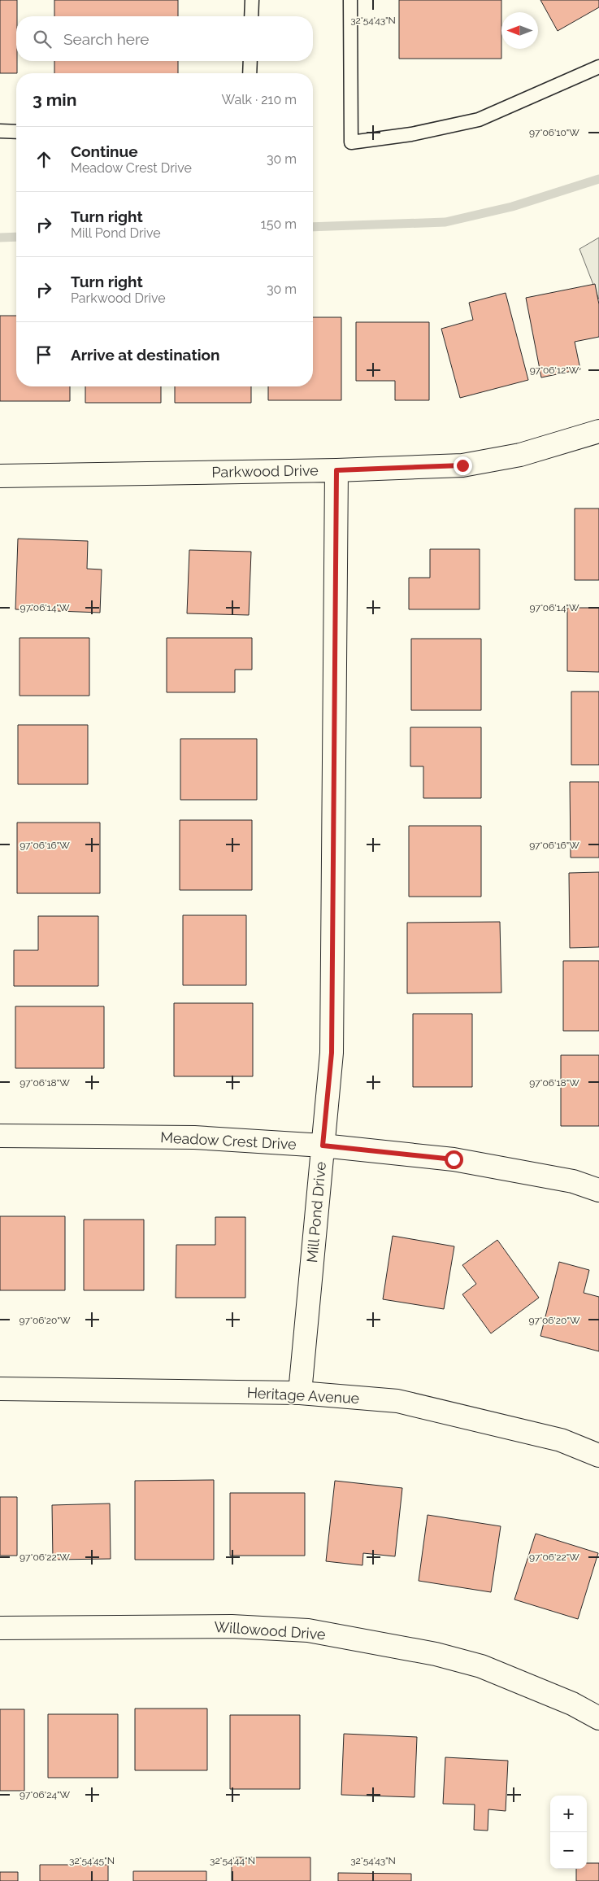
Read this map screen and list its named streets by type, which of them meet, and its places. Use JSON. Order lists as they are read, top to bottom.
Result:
{
  "streets": {
    "street": [
      "Parkwood Drive",
      "Meadow Crest Drive",
      "Mill Pond Drive",
      "Heritage Avenue",
      "Willowood Drive"
    ]
  },
  "crossings": [
    ["Parkwood Drive", "Mill Pond Drive"],
    ["Meadow Crest Drive", "Mill Pond Drive"],
    ["Mill Pond Drive", "Heritage Avenue"]
  ],
  "north": "left",
  "page": {
    "search": "Search here",
    "heading": ["3 min", "Walk · 210 m"],
    "list": [
      ["Continue", "Meadow Crest Drive", "30 m"],
      ["Turn right", "Mill Pond Drive", "150 m"],
      ["Turn right", "Parkwood Drive", "30 m"],
      "Arrive at destination"
    ],
    "map_buttons": ["+", "−"]
  },
  "coordinates": [
    "32°54'43\"N",
    "97°06'10\"W",
    "97°06'12\"W",
    "97°06'14\"W",
    "97°06'16\"W",
    "97°06'18\"W",
    "97°06'20\"W",
    "97°06'22\"W",
    "97°06'24\"W",
    "32°54'45\"N",
    "32°54'44\"N"
  ]
}
